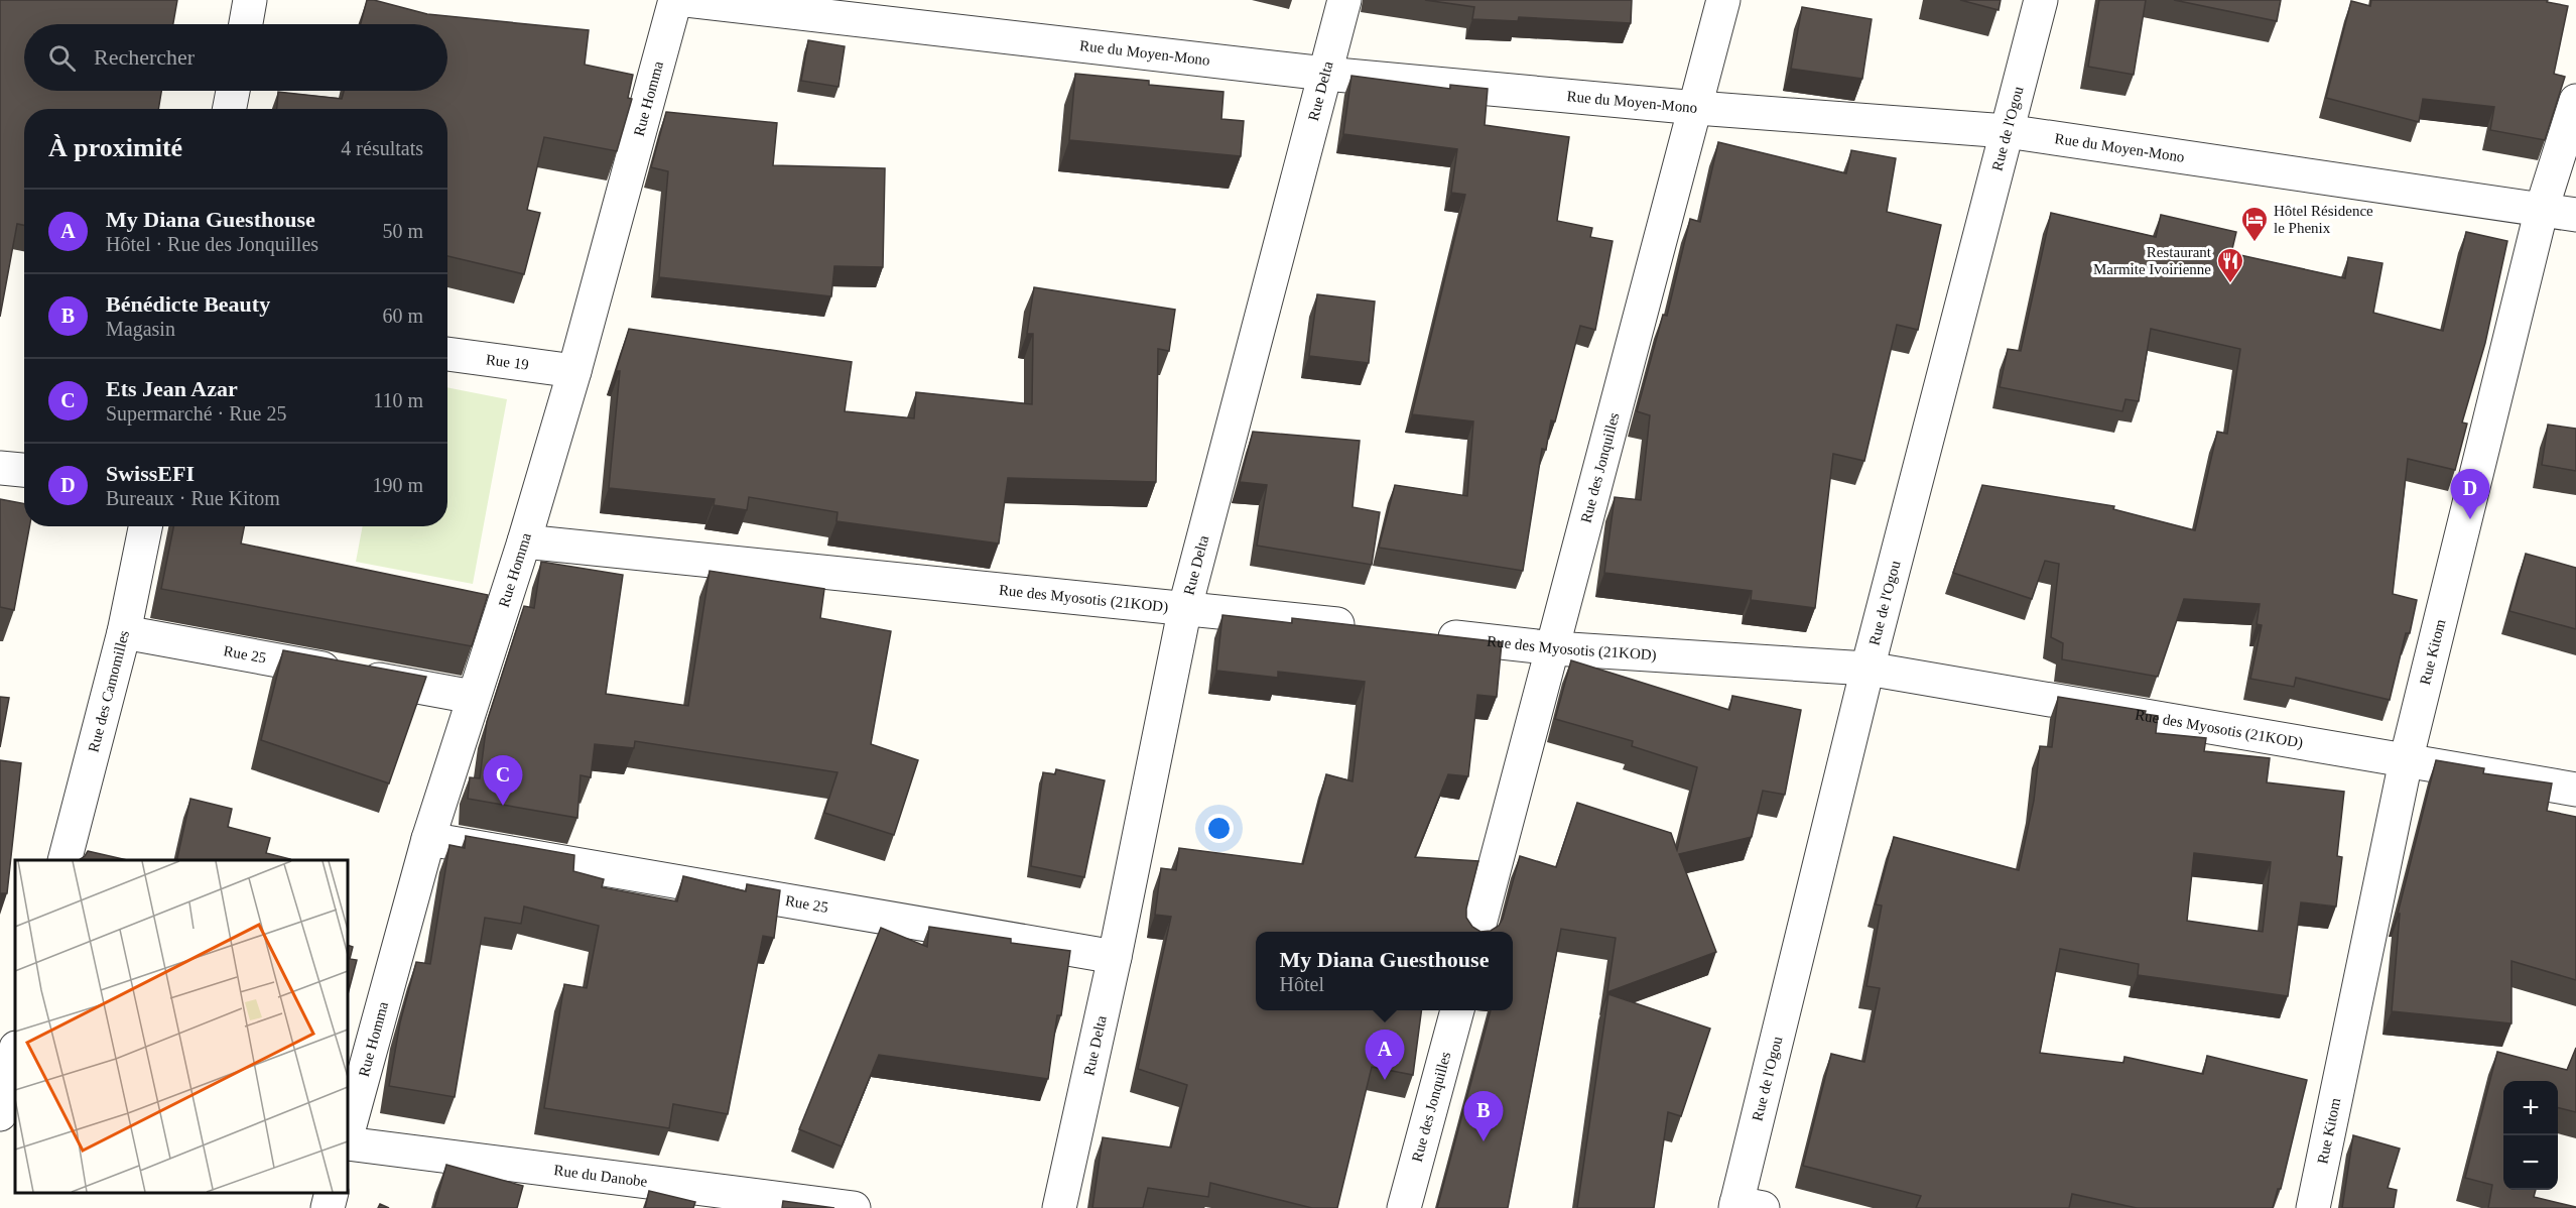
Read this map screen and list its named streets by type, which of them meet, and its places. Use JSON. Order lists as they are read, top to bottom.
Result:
{
  "streets": {
    "street": [
      "Rue du Moyen-Mono",
      "Rue Delta",
      "Rue Homma",
      "Rue de l'Ogou",
      "Rue 19",
      "Rue des Jonquilles",
      "Rue des Myosotis (21KOD)",
      "Rue Kitom",
      "Rue 25",
      "Rue des Camomilles",
      "Rue du Danobe"
    ]
  },
  "crossings": [
    ["Rue du Moyen-Mono", "Rue Delta"],
    ["Rue du Moyen-Mono", "Rue de l'Ogou"],
    ["Rue du Moyen-Mono", "Rue des Jonquilles"],
    ["Rue du Moyen-Mono", "Rue Kitom"],
    ["Rue Delta", "Rue des Myosotis (21KOD)"],
    ["Rue Delta", "Rue 25"],
    ["Rue Homma", "Rue 19"],
    ["Rue Homma", "Rue des Myosotis (21KOD)"],
    ["Rue Homma", "Rue 25"],
    ["Rue de l'Ogou", "Rue des Myosotis (21KOD)"],
    ["Rue des Jonquilles", "Rue des Myosotis (21KOD)"],
    ["Rue des Myosotis (21KOD)", "Rue Kitom"],
    ["Rue 25", "Rue des Camomilles"]
  ],
  "places": {
    "hotel": ["Hôtel Résidence le Phenix"],
    "restaurant": ["Restaurant Marmite Ivoirienne"]
  },
  "page": {
    "search": "Rechercher",
    "heading": ["À proximité", "4 résultats"],
    "list": [
      {
        "mark": "A",
        "name": "My Diana Guesthouse",
        "note": "Hôtel · Rue des Jonquilles",
        "value": "50 m"
      },
      {
        "mark": "B",
        "name": "Bénédicte Beauty",
        "note": "Magasin",
        "value": "60 m"
      },
      {
        "mark": "C",
        "name": "Ets Jean Azar",
        "note": "Supermarché · Rue 25",
        "value": "110 m"
      },
      {
        "mark": "D",
        "name": "SwissEFI",
        "note": "Bureaux · Rue Kitom",
        "value": "190 m"
      }
    ],
    "pins": [
      "D",
      "C",
      "A",
      "B"
    ],
    "popup": ["My Diana Guesthouse", "Hôtel"],
    "map_buttons": ["+", "−"]
  }
}
